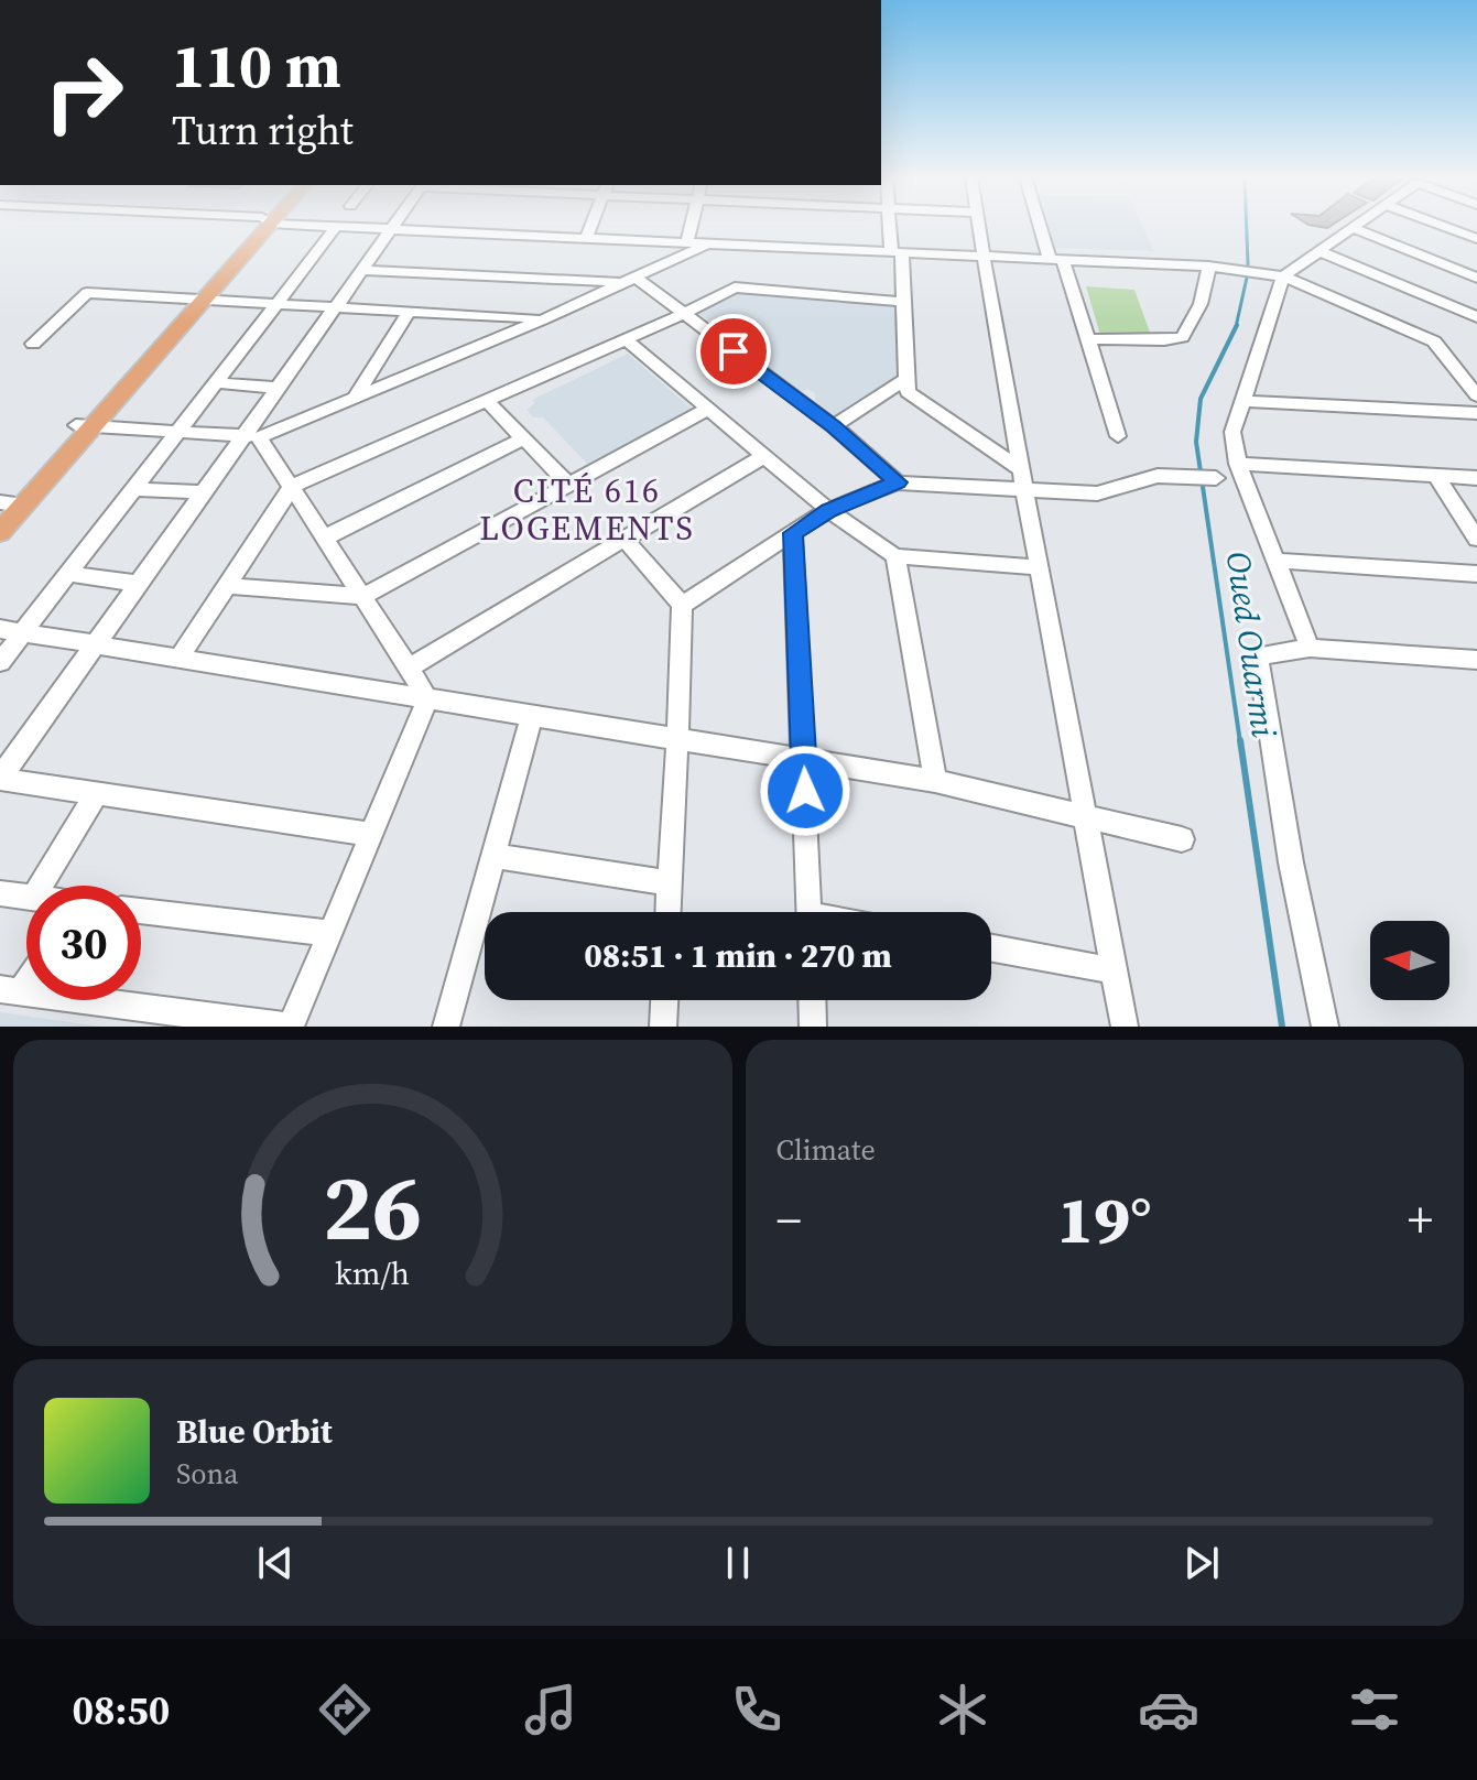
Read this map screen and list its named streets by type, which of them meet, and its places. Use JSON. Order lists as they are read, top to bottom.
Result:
{
  "districts": ["CITÉ 616 LOGEMENTS"],
  "water": ["Oued Ouarmi"],
  "north": "left",
  "page": {
    "turn": ["110 m", "Turn right"],
    "limit": "30",
    "trip": "08:51 · 1 min · 270 m",
    "tile": "Climate",
    "heat": ["−", "19°", "+"],
    "song": ["Blue Orbit", "Sona"],
    "tabs": "08:50",
    "gauge": ["26", "km/h"]
  }
}
